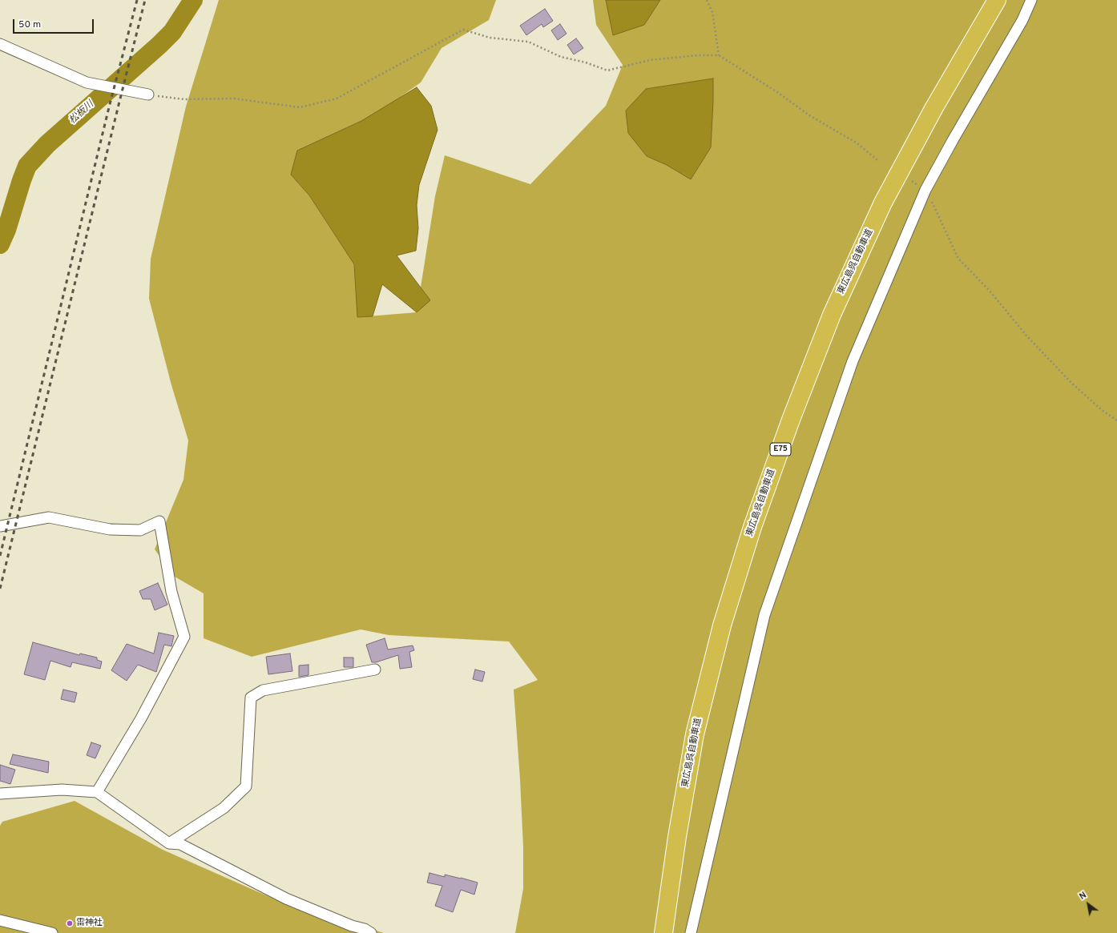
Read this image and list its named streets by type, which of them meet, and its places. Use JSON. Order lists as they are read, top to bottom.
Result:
{
  "streets": {
    "highway": ["東広島呉自動車道", "E75"]
  },
  "water": ["松板川"],
  "places": ["雷神社"],
  "scale_bar": "50 m",
  "north": "top left"
}
